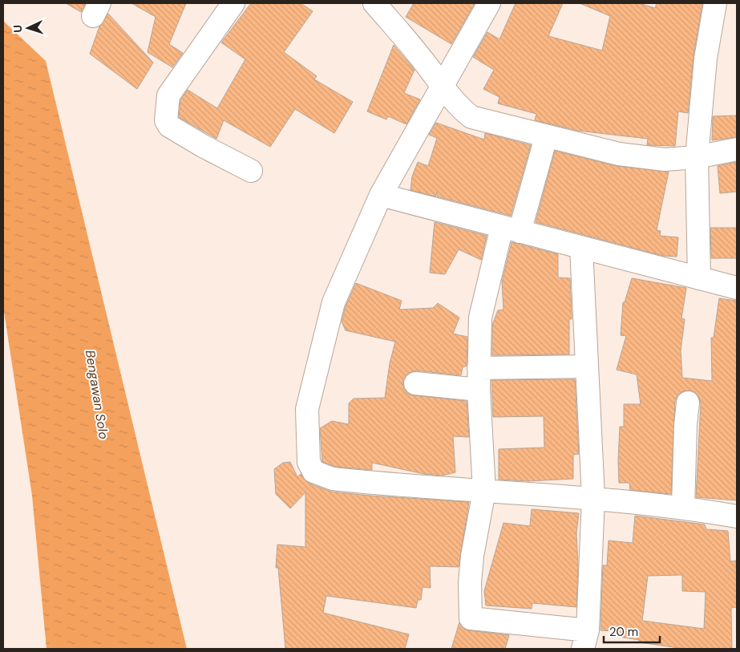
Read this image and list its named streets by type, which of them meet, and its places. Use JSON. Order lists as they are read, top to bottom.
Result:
{
  "water": ["Bengawan Solo"],
  "scale_bar": "20 m",
  "north": "left"
}
